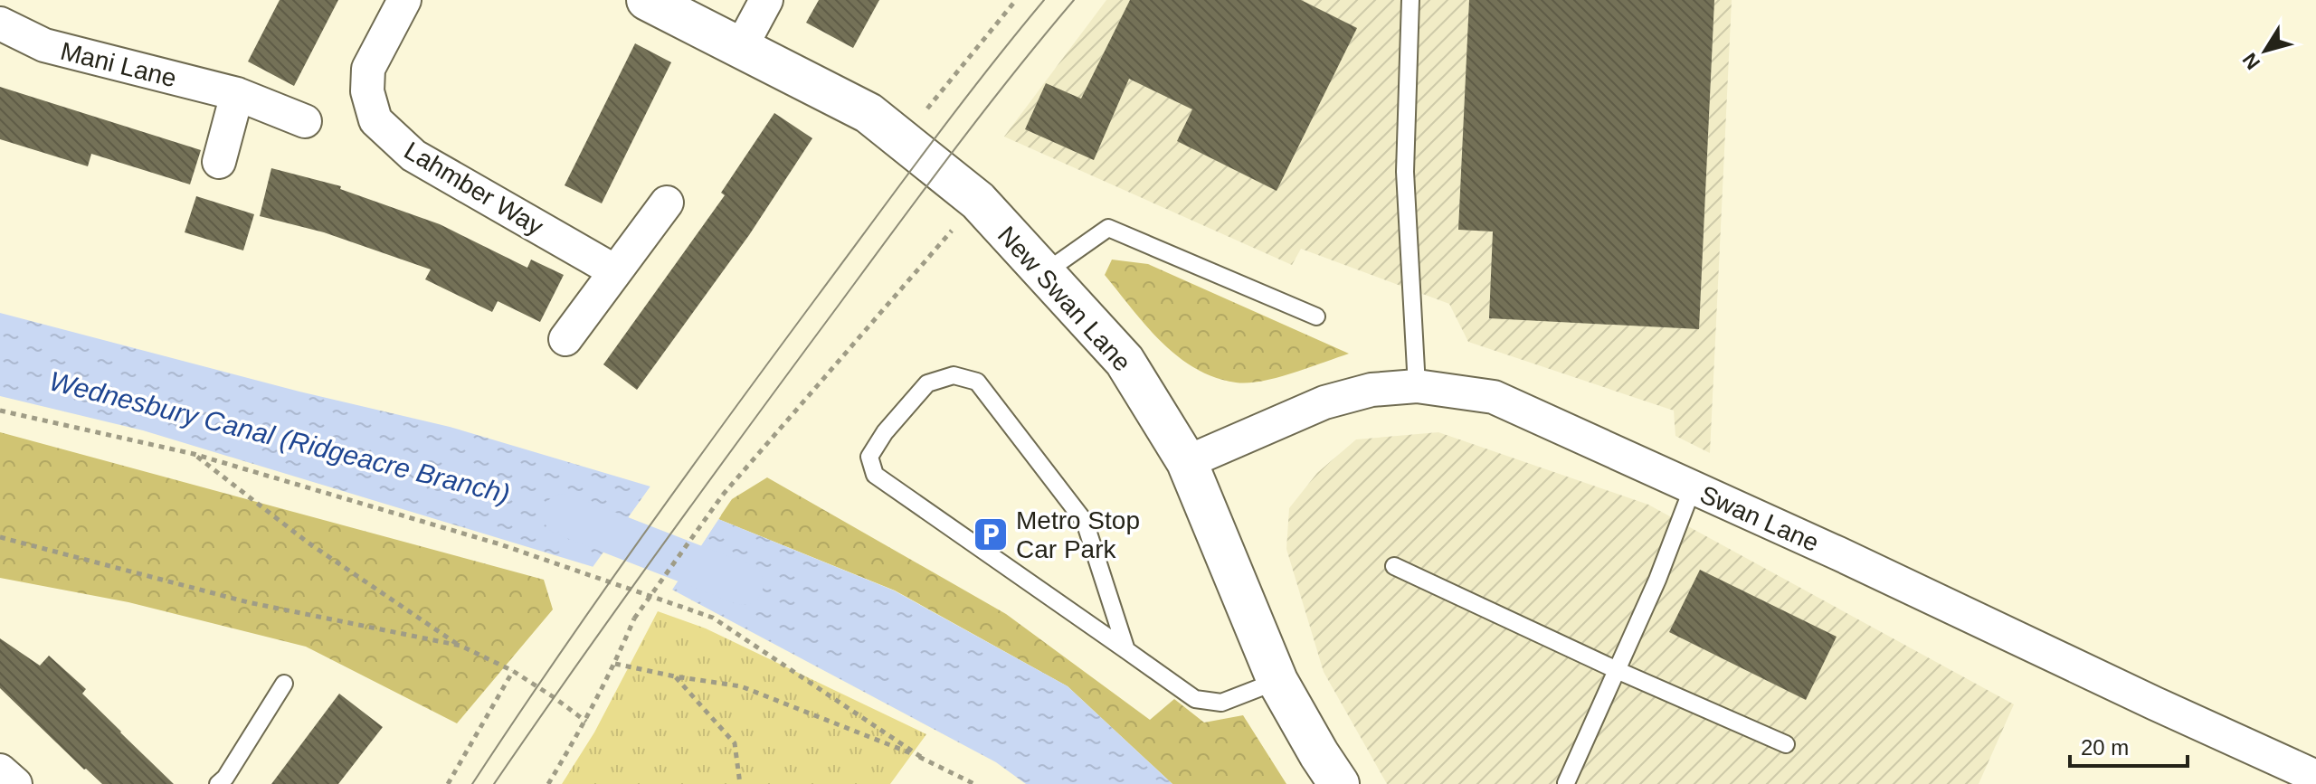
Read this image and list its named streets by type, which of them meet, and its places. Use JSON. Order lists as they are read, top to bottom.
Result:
{
  "streets": {
    "main road": ["New Swan Lane"],
    "street": ["Mani Lane", "Lahmber Way", "Swan Lane"]
  },
  "crossings": [
    ["New Swan Lane", "Swan Lane"]
  ],
  "water": ["Wednesbury Canal (Ridgeacre Branch)"],
  "places": {
    "parking": ["Metro Stop Car Park"]
  },
  "scale_bar": "20 m",
  "north": "bottom left"
}
